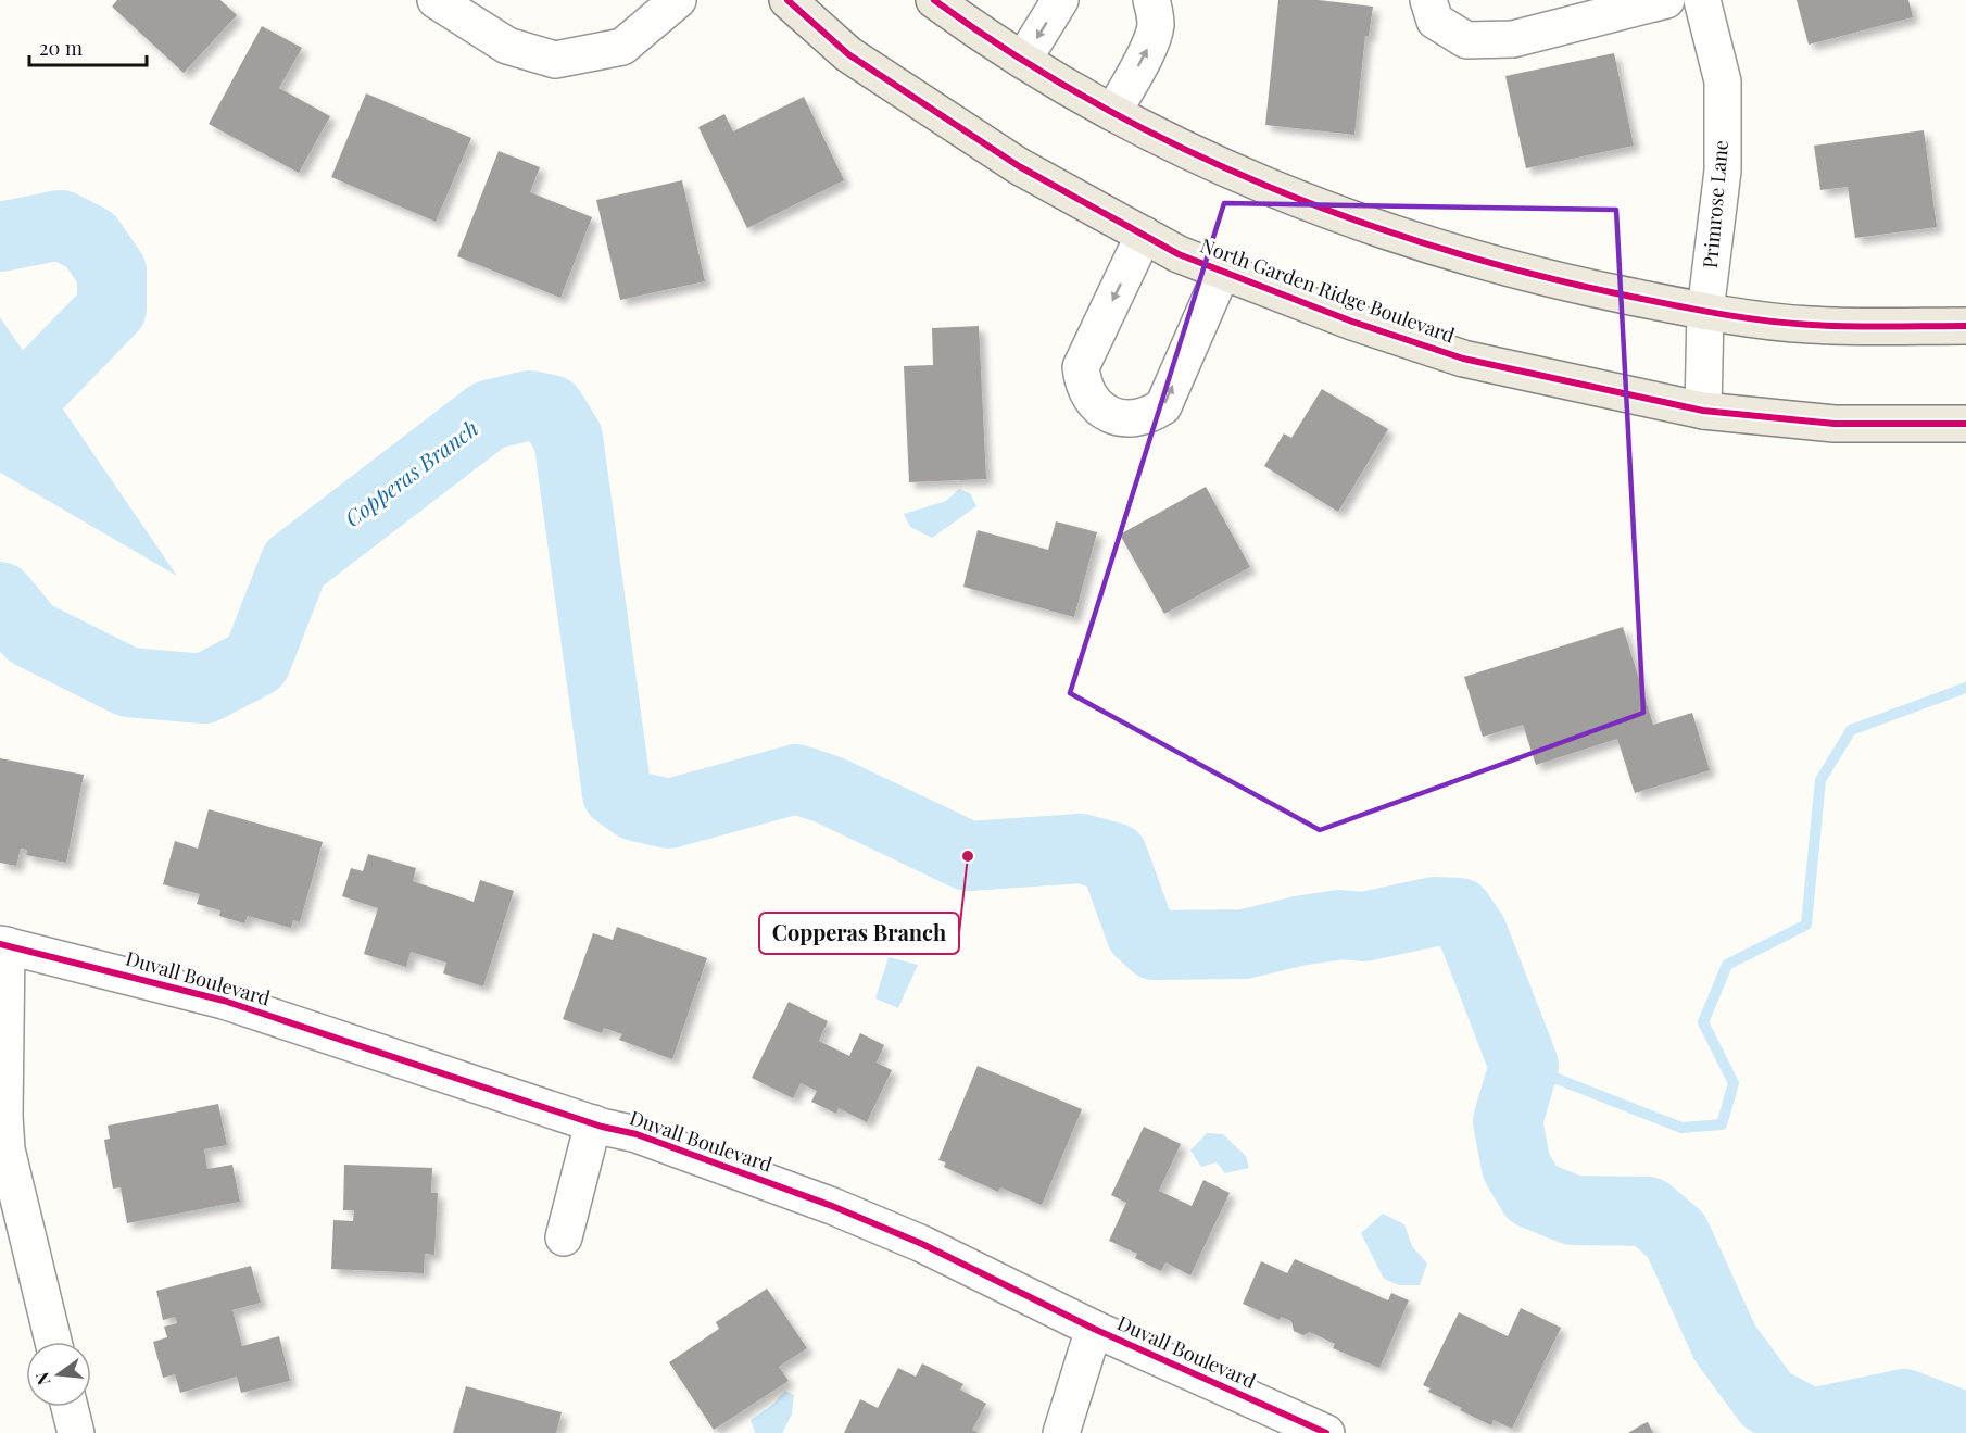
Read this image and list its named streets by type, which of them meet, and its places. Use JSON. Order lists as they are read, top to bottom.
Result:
{
  "streets": {
    "main road": ["North Garden Ridge Boulevard"],
    "street": ["Primrose Lane", "Duvall Boulevard"]
  },
  "crossings": [
    ["Primrose Lane", "North Garden Ridge Boulevard"]
  ],
  "water": ["Copperas Branch"],
  "places": ["Copperas Branch"],
  "scale_bar": "20 m",
  "north": "left"
}
